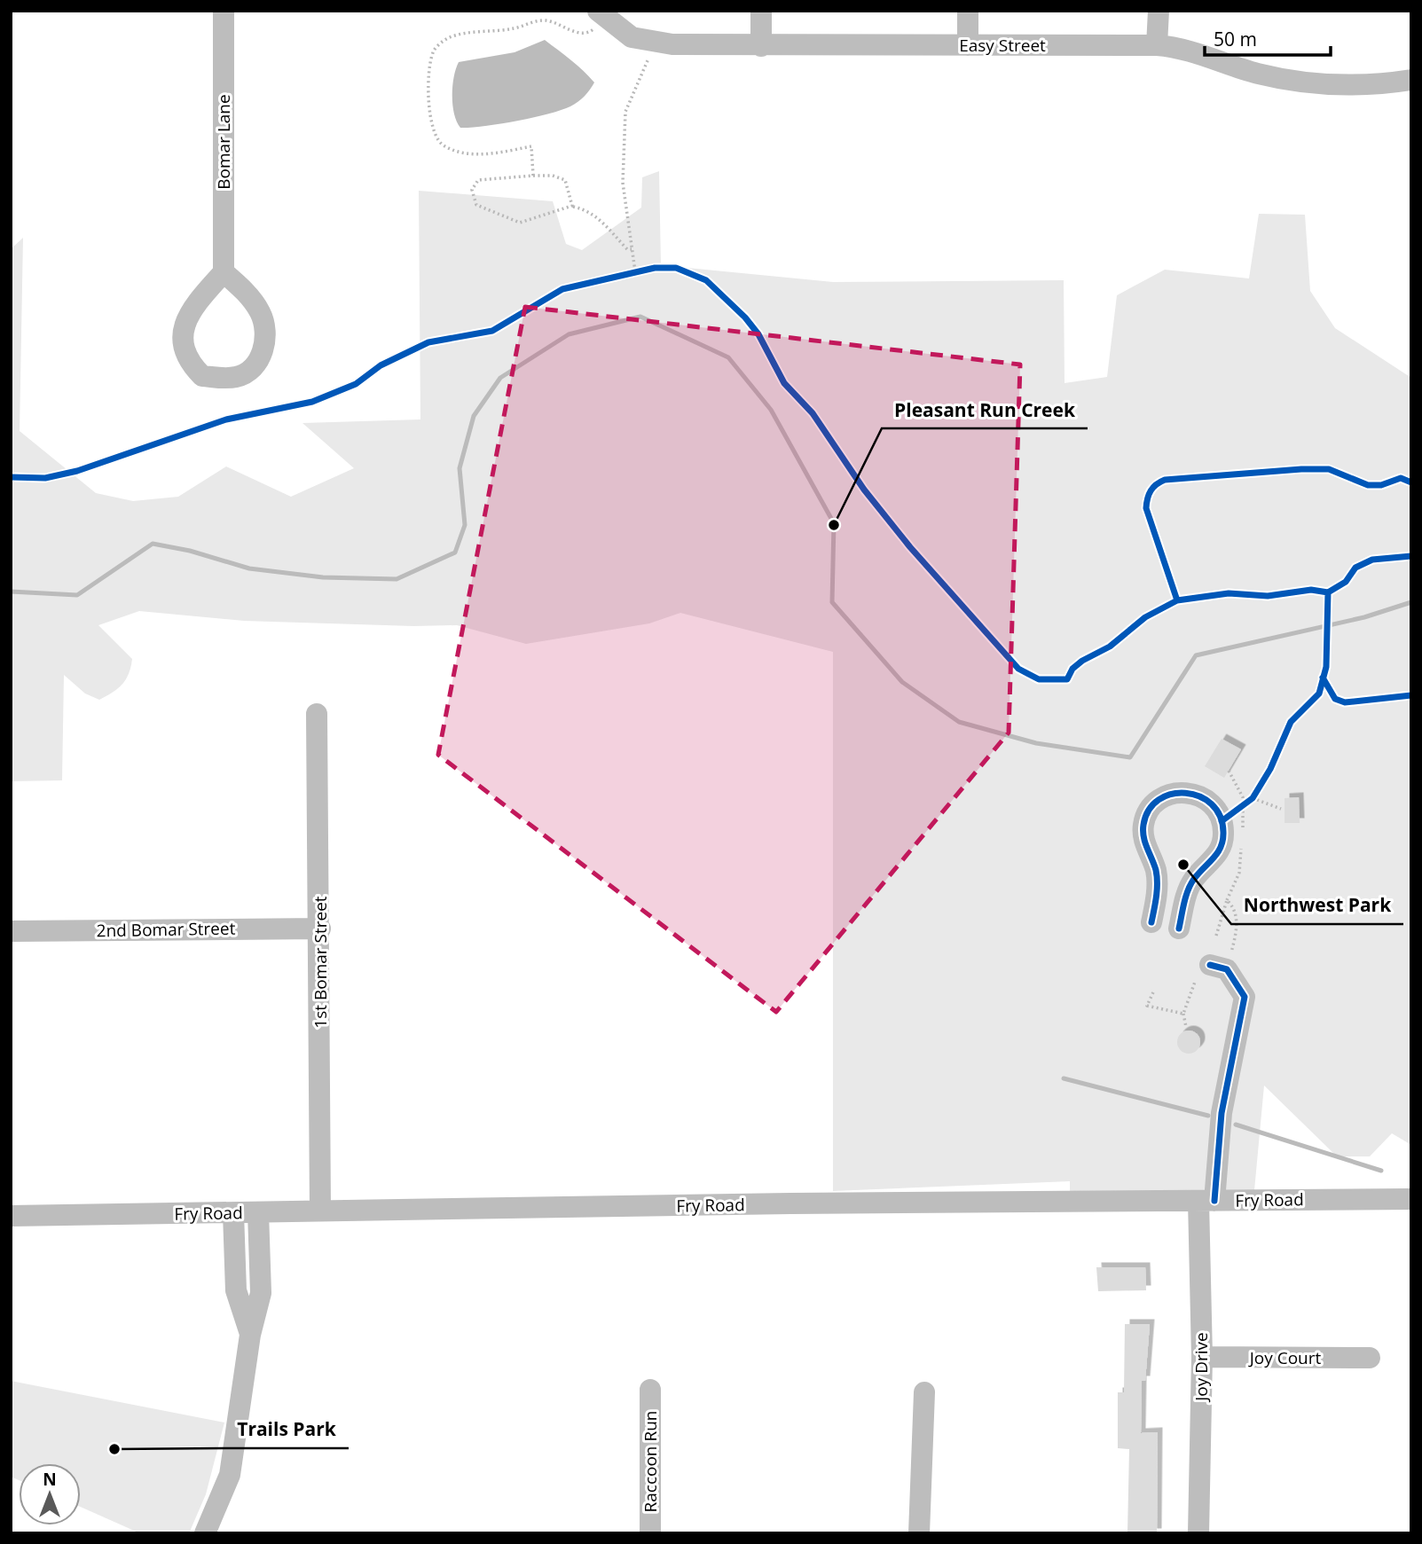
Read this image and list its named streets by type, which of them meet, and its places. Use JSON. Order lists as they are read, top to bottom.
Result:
{
  "streets": {
    "street": [
      "Easy Street",
      "Bomar Lane",
      "2nd Bomar Street",
      "1st Bomar Street",
      "Fry Road",
      "Joy Court",
      "Joy Drive",
      "Raccoon Run"
    ]
  },
  "crossings": [
    ["2nd Bomar Street", "1st Bomar Street"],
    ["1st Bomar Street", "Fry Road"],
    ["Fry Road", "Joy Drive"],
    ["Joy Court", "Joy Drive"]
  ],
  "places": ["Pleasant Run Creek", "Northwest Park", "Trails Park"],
  "scale_bar": "50 m",
  "north": "top"
}
